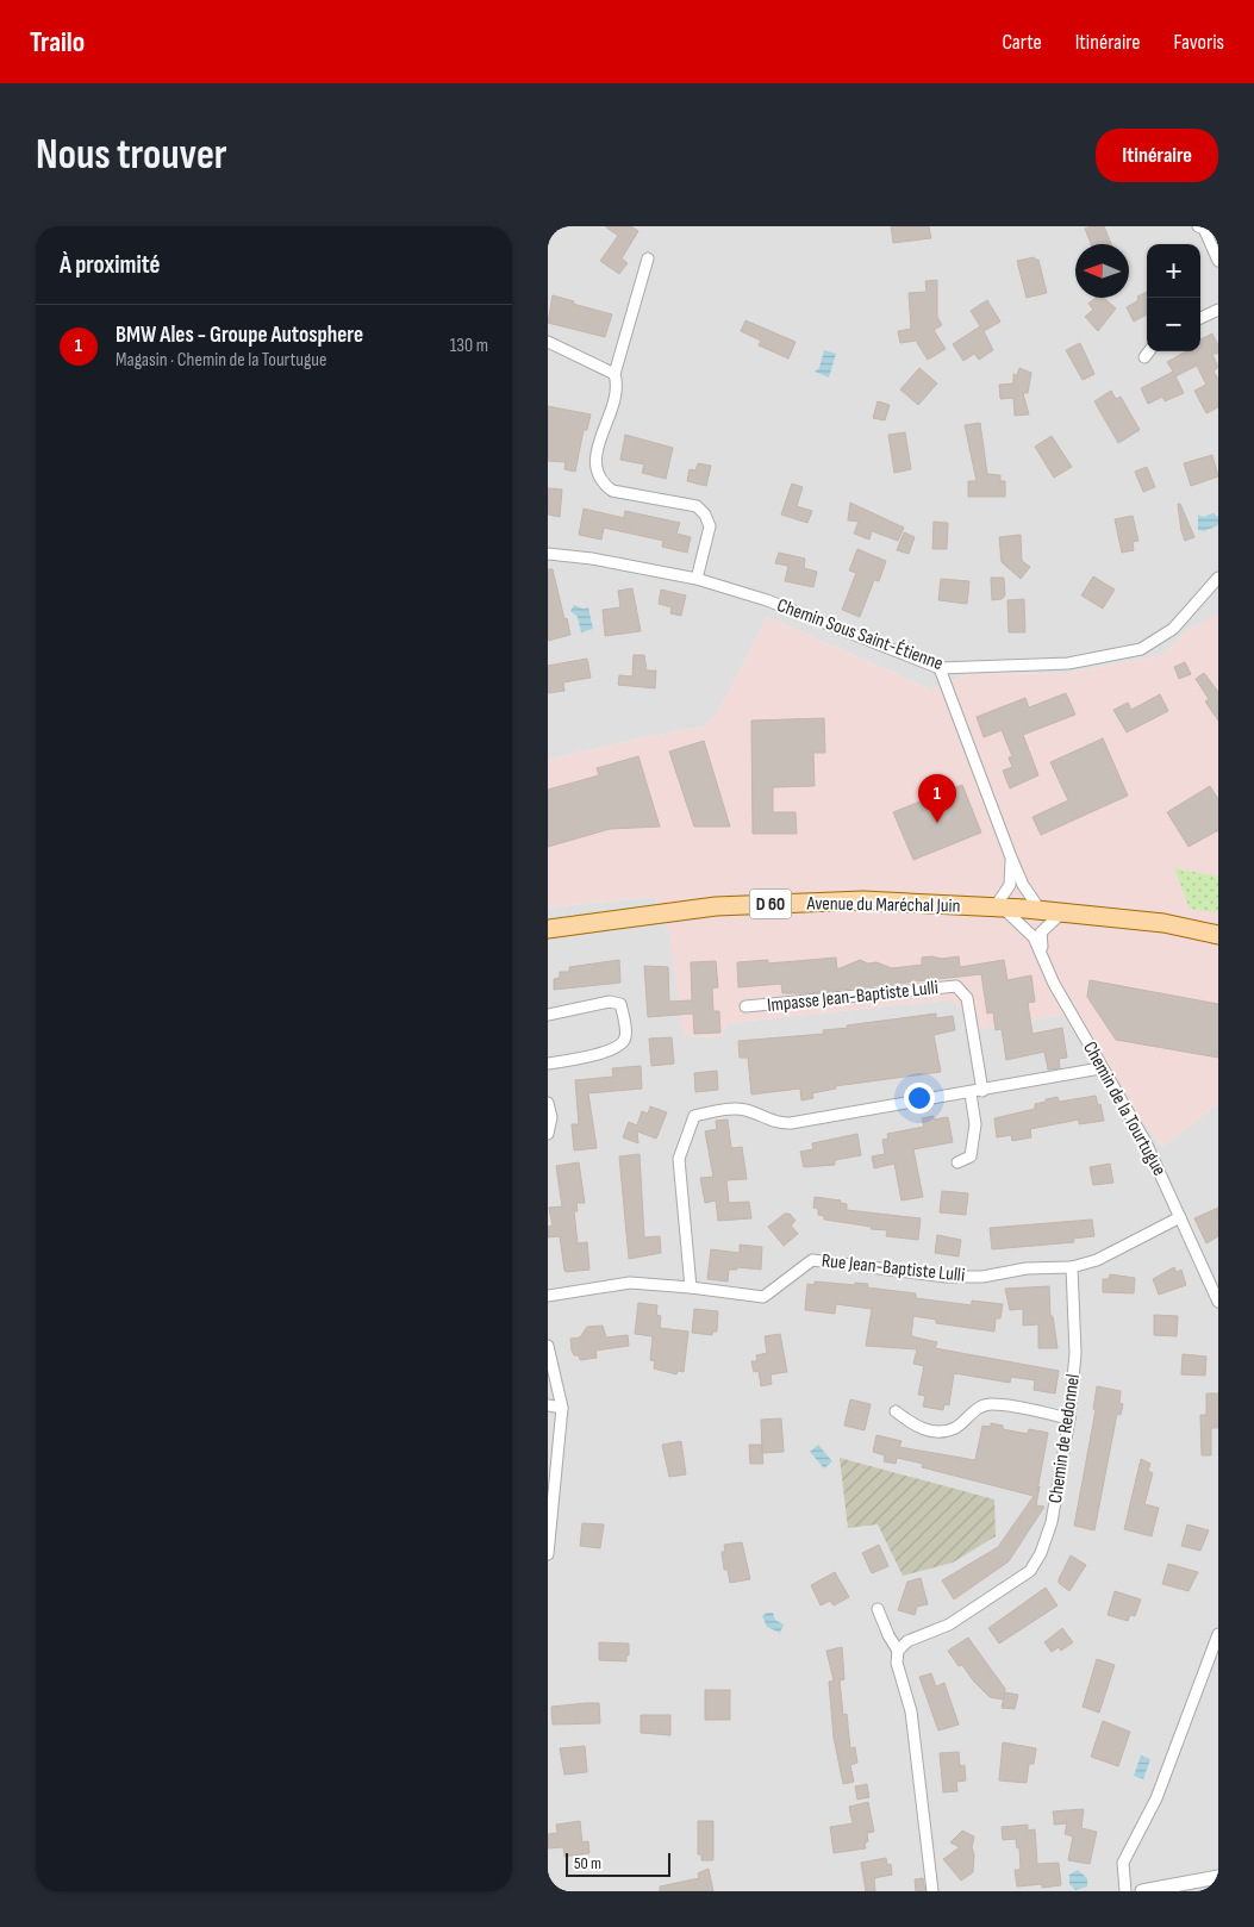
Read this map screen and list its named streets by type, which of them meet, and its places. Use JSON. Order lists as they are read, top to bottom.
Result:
{
  "streets": {
    "main road": ["D 60", "Avenue du Maréchal Juin"],
    "street": [
      "Chemin Sous Saint-Étienne",
      "Impasse Jean-Baptiste Lulli",
      "Chemin de la Tourtugue",
      "Rue Jean-Baptiste Lulli",
      "Chemin de Redonnel"
    ]
  },
  "crossings": [
    ["Avenue du Maréchal Juin", "Chemin de la Tourtugue"],
    ["Rue Jean-Baptiste Lulli", "Chemin de Redonnel"]
  ],
  "scale_bar": "50 m",
  "north": "left",
  "page": {
    "header": "Trailo",
    "nav": ["Carte", "Itinéraire", "Favoris"],
    "buttons": "Itinéraire",
    "title": "Nous trouver",
    "heading": "À proximité",
    "map_buttons": ["+", "−"],
    "list": [
      {
        "mark": "1",
        "name": "BMW Ales - Groupe Autosphere",
        "note": "Magasin · Chemin de la Tourtugue",
        "value": "130 m"
      }
    ],
    "pins": "1",
    "scale": "50 m"
  }
}
